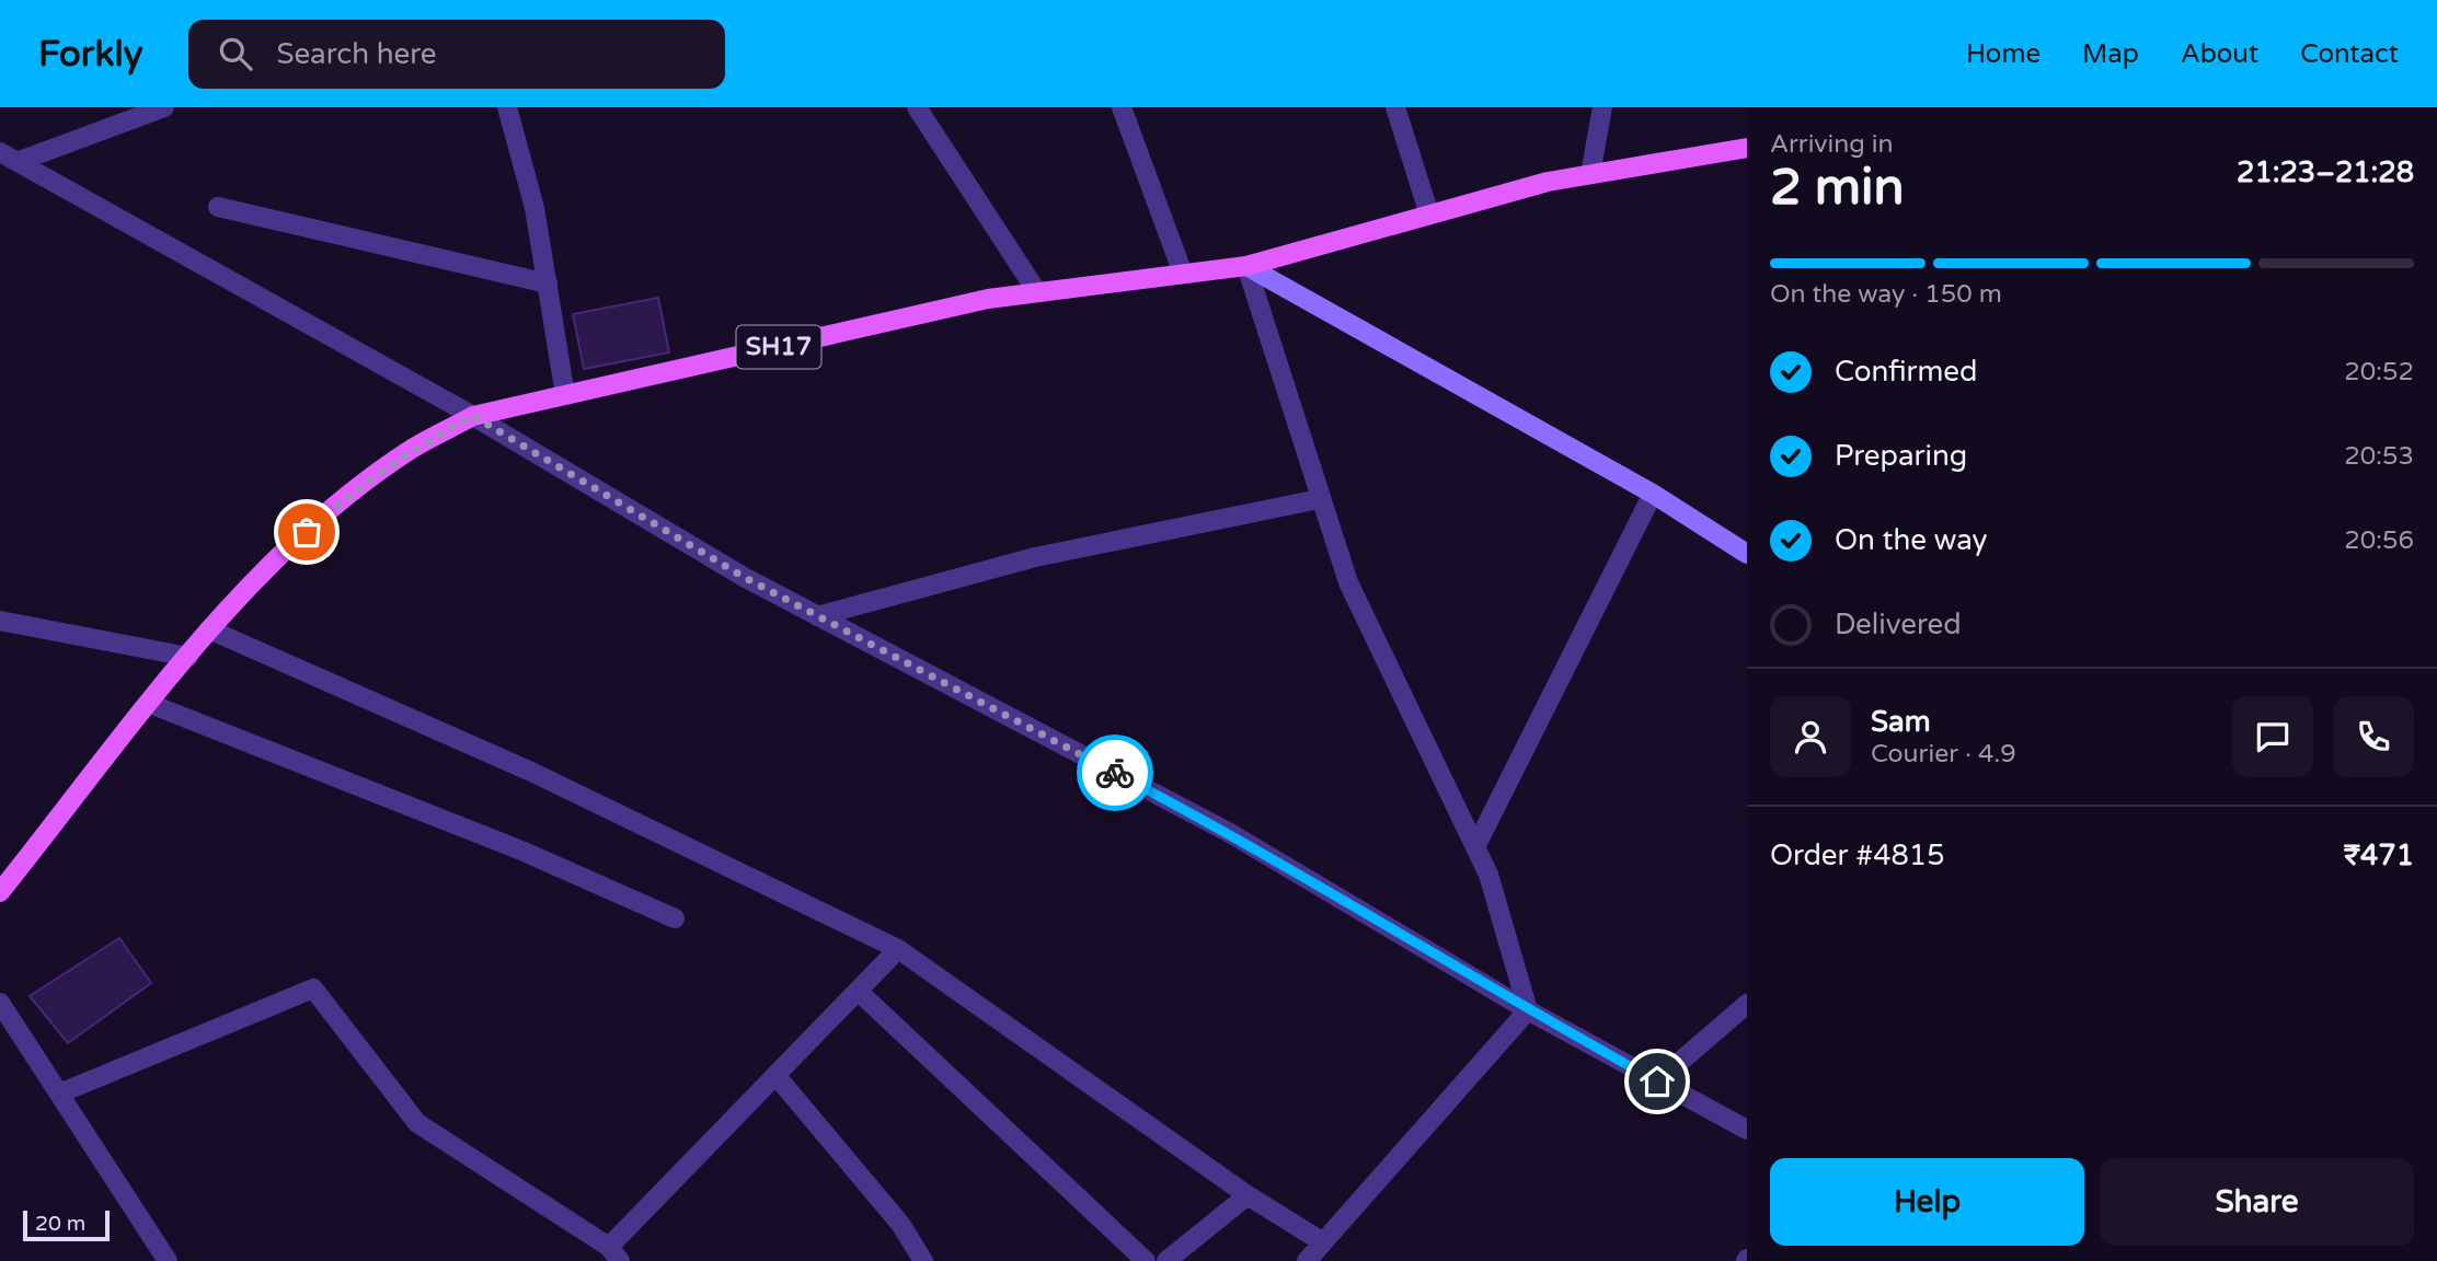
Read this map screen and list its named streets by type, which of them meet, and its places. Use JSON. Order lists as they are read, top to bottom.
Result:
{
  "streets": {
    "main road": ["SH17"]
  },
  "scale_bar": "20 m",
  "page": {
    "header": "Forkly",
    "search": "Search here",
    "nav": [
      "Home",
      "Map",
      "About",
      "Contact"
    ],
    "heading": ["2 min", "Arriving in", "21:23–21:28"],
    "panel": [
      "Sam",
      "Courier · 4.9",
      "Order #4815",
      "₹471"
    ],
    "bar": "On the way · 150 m",
    "list": [
      ["Confirmed", "20:52"],
      ["Preparing", "20:53"],
      ["On the way", "20:56"],
      "Delivered"
    ],
    "buttons": ["Help", "Share"],
    "scale": "20 m"
  }
}
